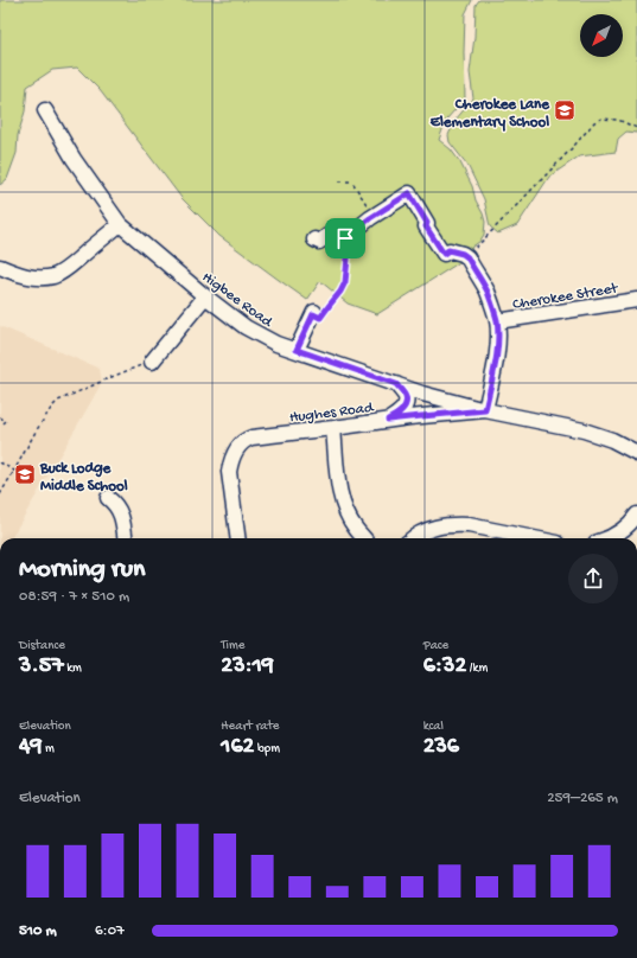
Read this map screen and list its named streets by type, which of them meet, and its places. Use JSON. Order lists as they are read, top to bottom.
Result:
{
  "streets": {
    "street": ["Cherokee Street", "Higbee Road", "Hughes Road"]
  },
  "crossings": [
    ["Higbee Road", "Hughes Road"]
  ],
  "places": {
    "school or university": ["Cherokee Lane Elementary School", "Buck Lodge Middle School"]
  },
  "north": "bottom left",
  "page": {
    "heading": ["Morning run", "08:59 · 7 × 510 m"],
    "stats": [
      ["Distance", "3.57 km"],
      ["Time", "23:19"],
      ["Pace", "6:32 /km"],
      ["Elevation", "49 m"],
      ["Heart rate", "162 bpm"],
      ["kcal", "236"]
    ],
    "chart": ["Elevation", "259–265 m"],
    "list": [
      {
        "name": "510 m",
        "note": "6:07"
      }
    ]
  }
}
